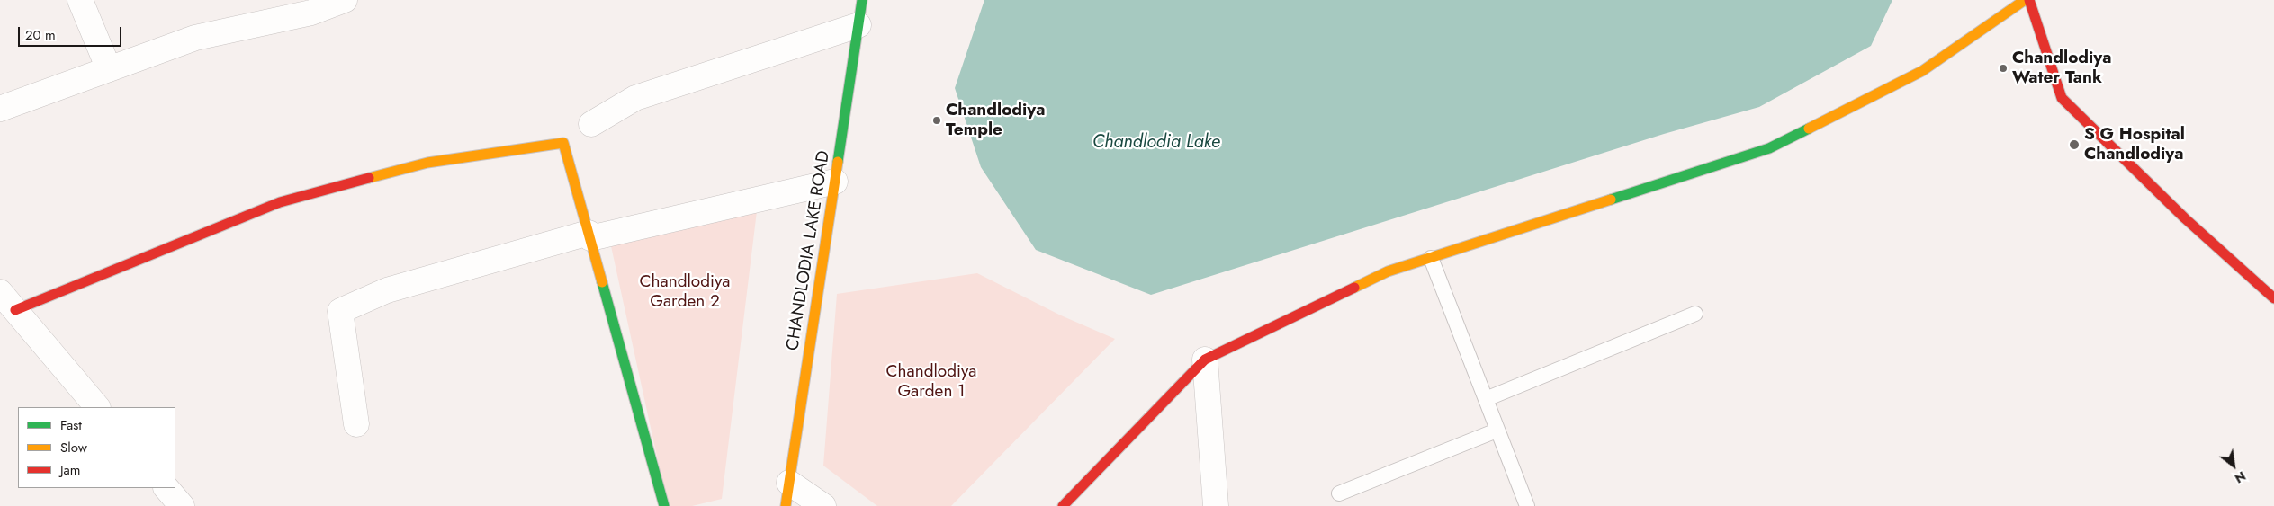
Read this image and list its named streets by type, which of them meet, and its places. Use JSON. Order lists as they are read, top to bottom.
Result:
{
  "streets": {
    "street": ["CHANDLODIA LAKE ROAD"]
  },
  "water": ["Chandlodia Lake"],
  "parks": ["Chandlodiya Garden 2", "Chandlodiya Garden 1"],
  "places": ["Chandlodiya Water Tank", "Chandlodiya Temple", "S G Hospital Chandlodiya"],
  "legend": ["Fast", "Slow", "Jam"],
  "scale_bar": "20 m",
  "north": "bottom right"
}
